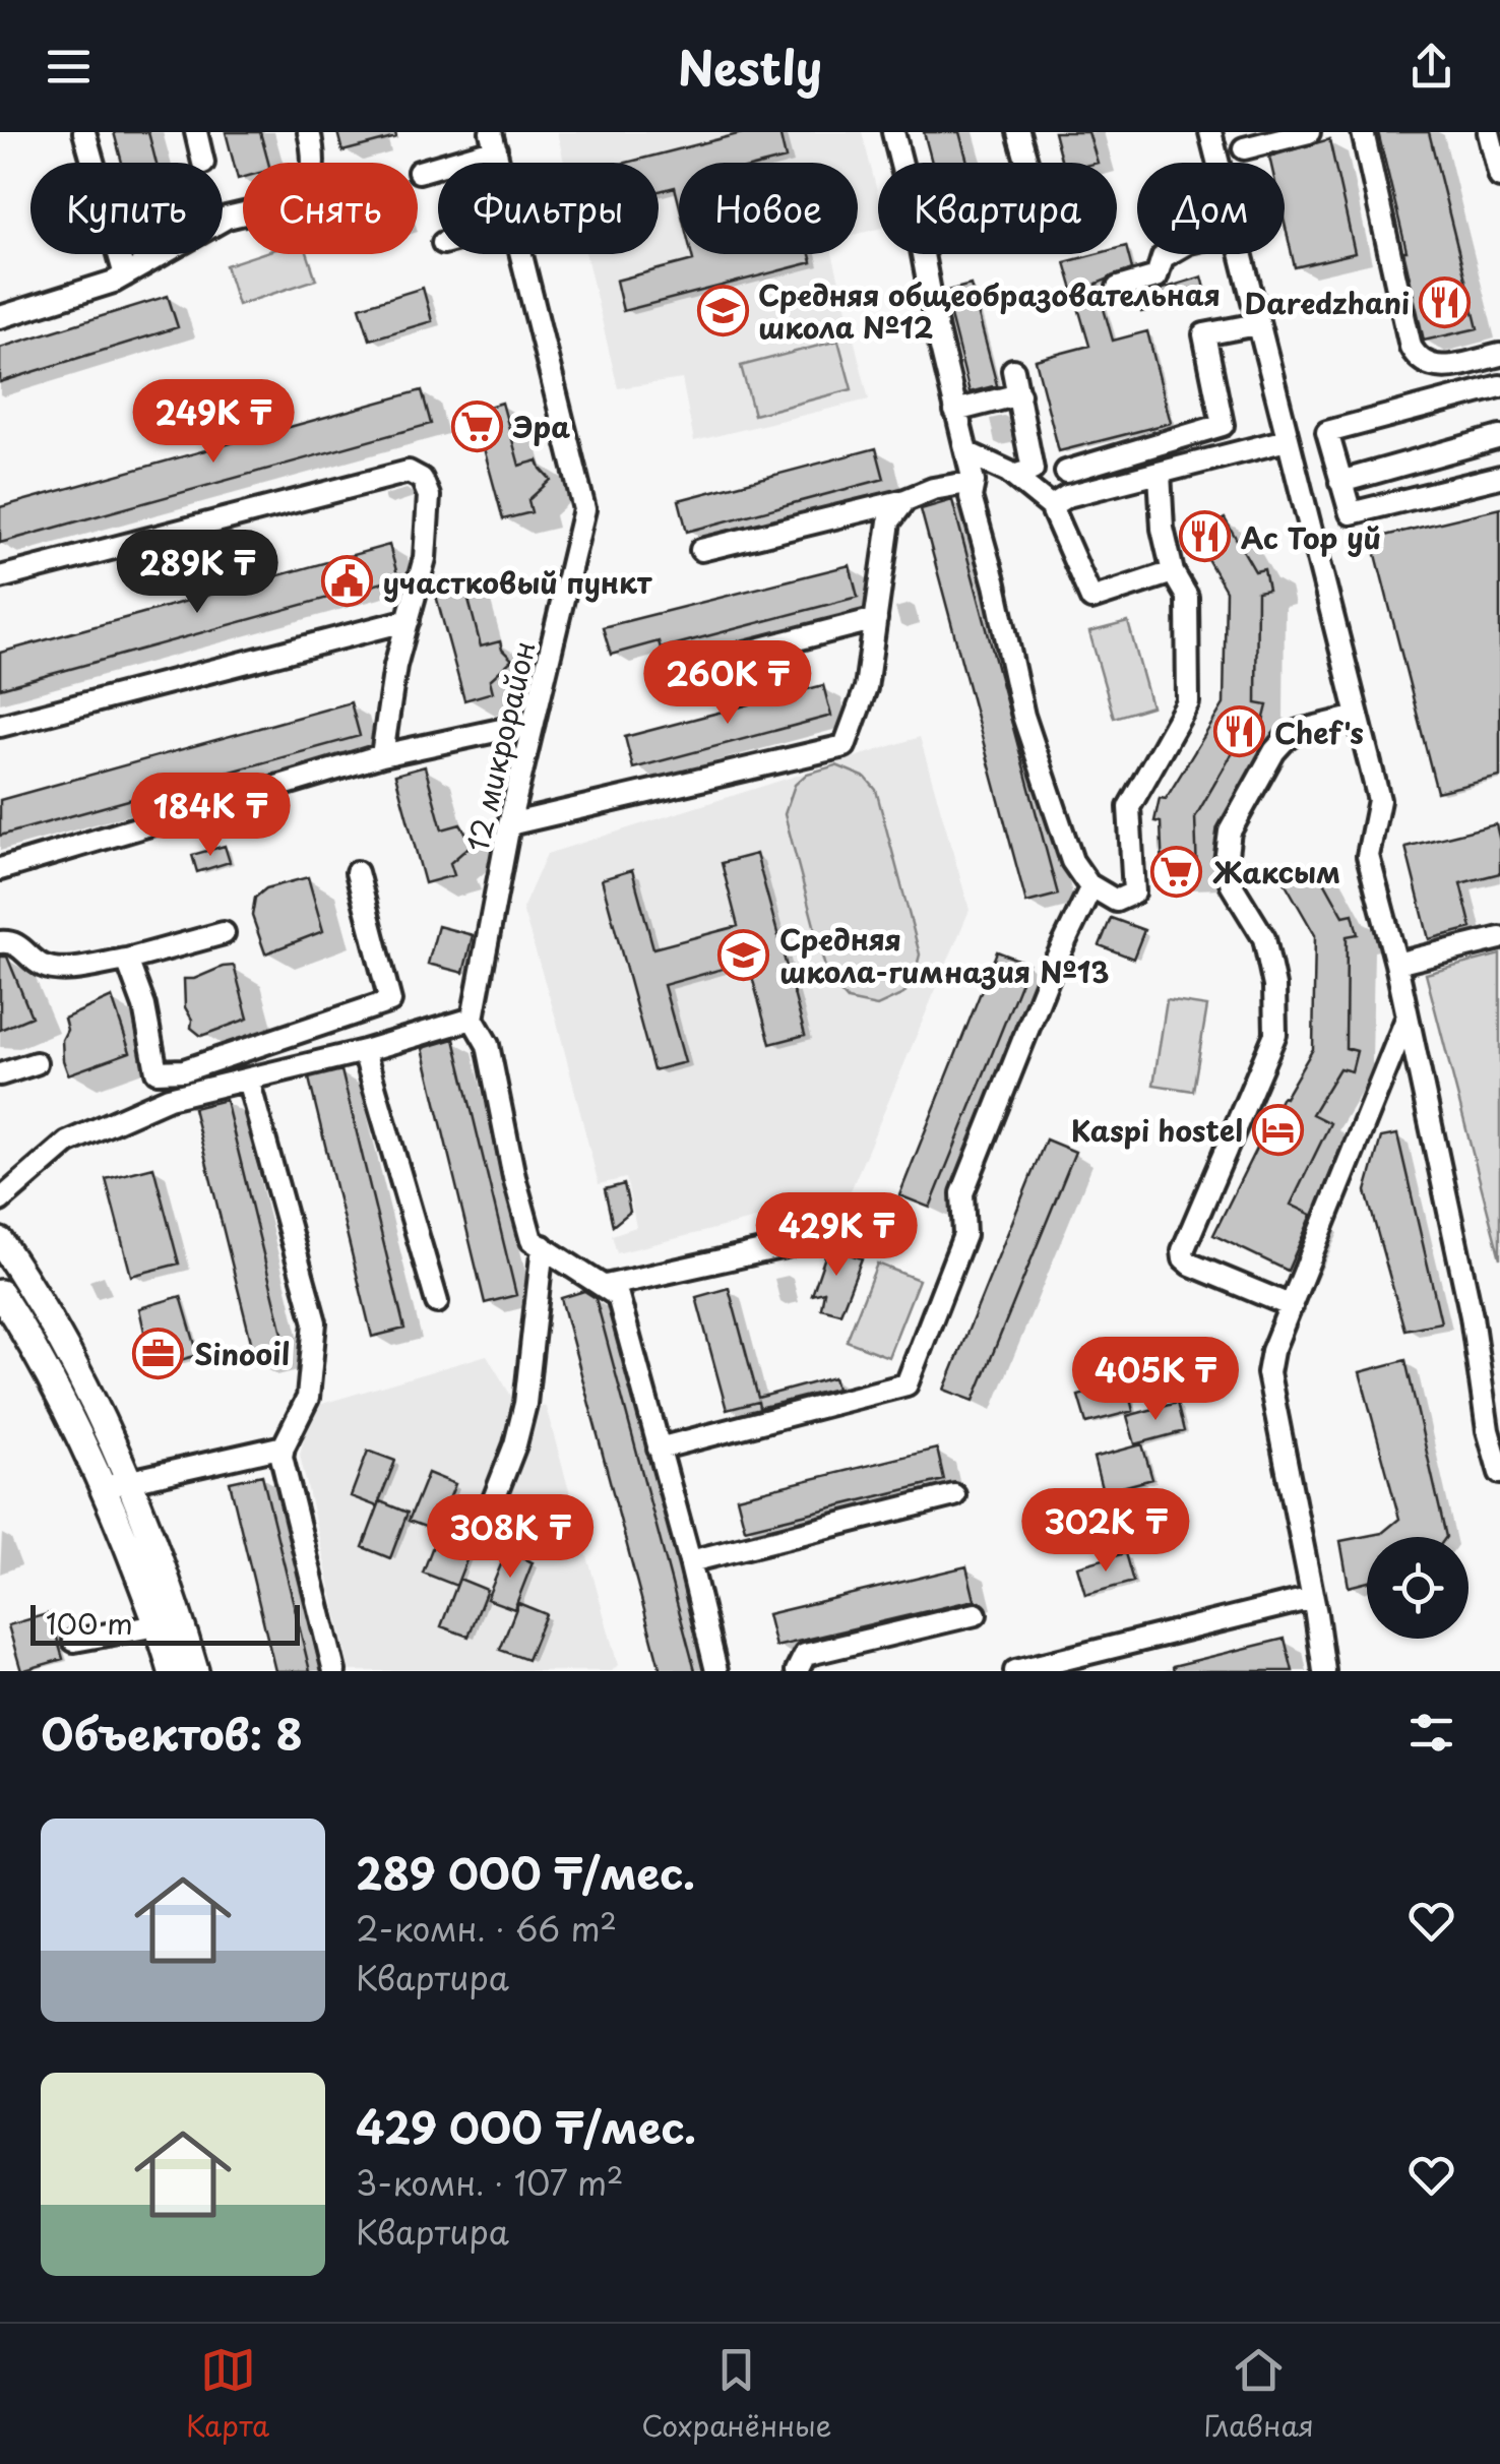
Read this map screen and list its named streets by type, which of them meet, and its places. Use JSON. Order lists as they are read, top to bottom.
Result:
{
  "streets": {
    "street": ["12 микрорайон"]
  },
  "places": {
    "restaurant": ["Daredzhani", "Ас Тор уй", "Chef's"],
    "school or university": ["Средняя общеобразовательная школа №12", "Средняя школа-гимназия №13"],
    "supermarket": ["Эра", "Жаксым"],
    "public building": ["участковый пункт"],
    "hotel": ["Kaspi hostel"],
    "office": ["Sinooil"]
  },
  "scale_bar": "100 m",
  "page": {
    "header": "Nestly",
    "chip": [
      "Купить",
      "Снять",
      "Фильтры",
      "Новое",
      "Квартира",
      "Дом"
    ],
    "price": [
      "249K ₸",
      "289K ₸",
      "260K ₸",
      "184K ₸",
      "429K ₸",
      "405K ₸",
      "302K ₸",
      "308K ₸"
    ],
    "scale": "100 m",
    "heading": "Объектов: 8",
    "list": [
      {
        "name": "289 000 ₸/мес.",
        "note": "2-комн. · 66 m² · Квартира"
      },
      {
        "name": "429 000 ₸/мес.",
        "note": "3-комн. · 107 m² · Квартира"
      }
    ],
    "tabs": ["Карта", "Сохранённые", "Главная"]
  }
}
